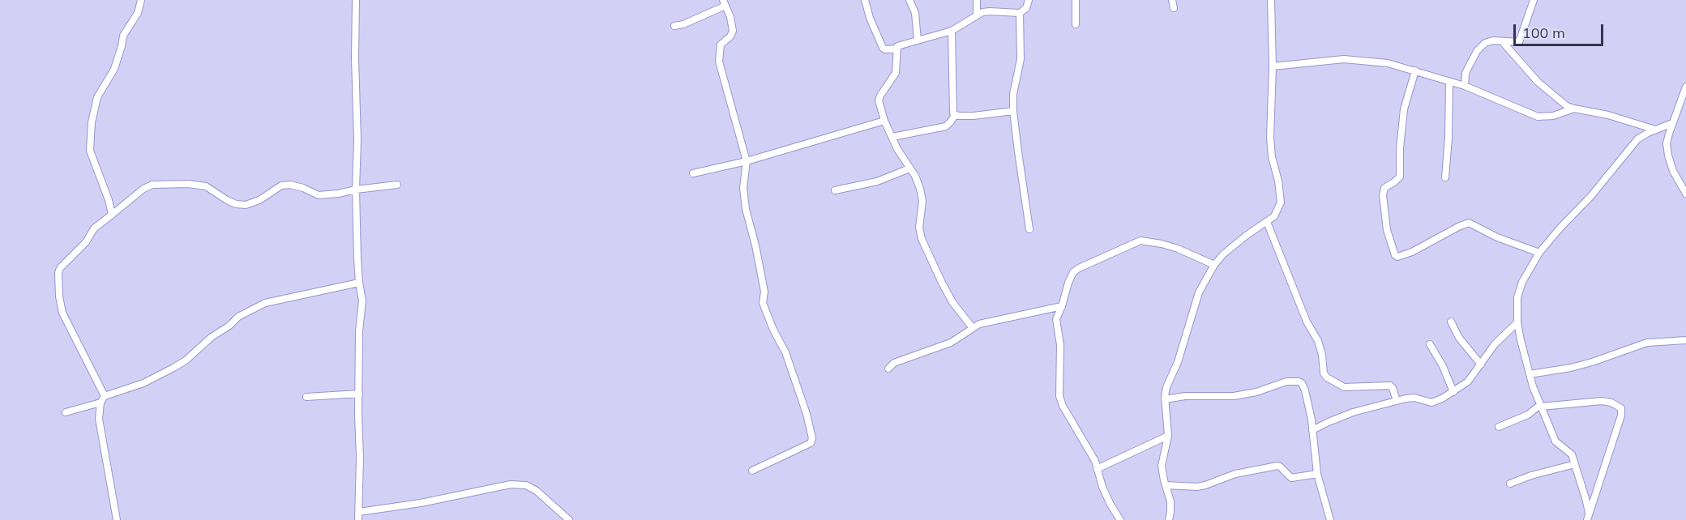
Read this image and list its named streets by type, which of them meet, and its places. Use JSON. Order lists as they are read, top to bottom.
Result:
{
  "scale_bar": "100 m"
}
